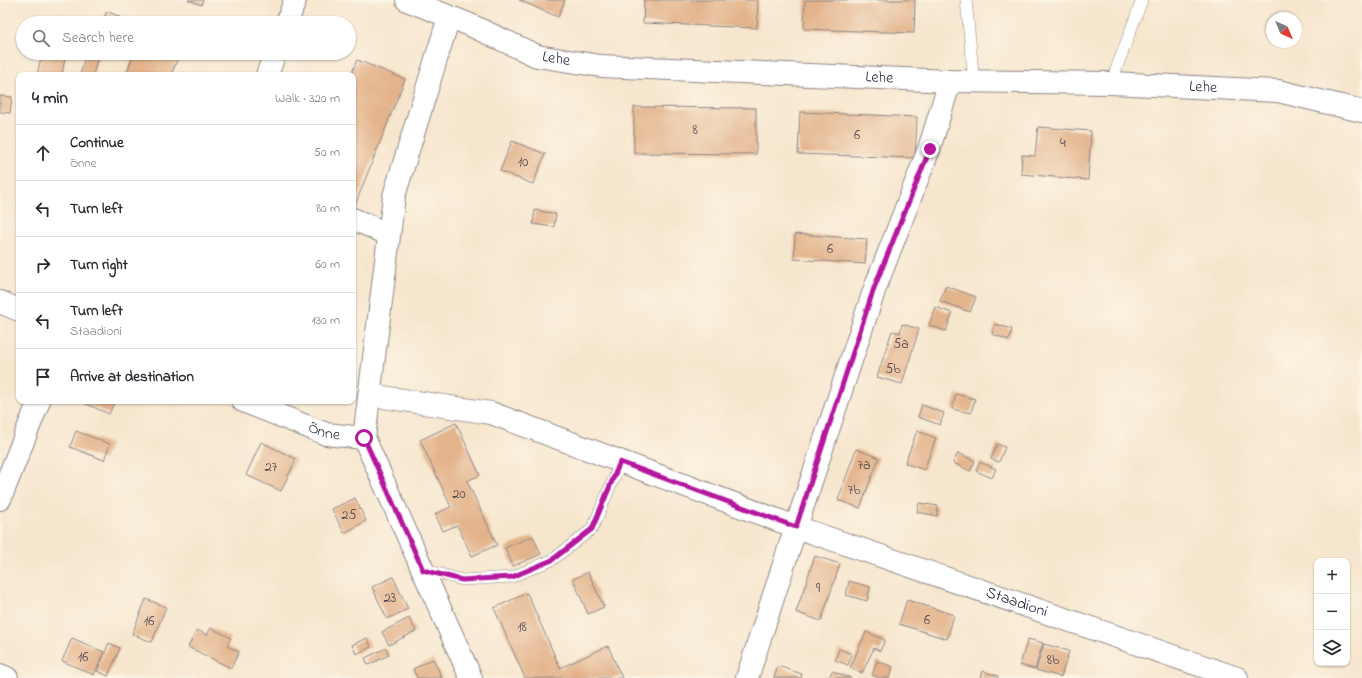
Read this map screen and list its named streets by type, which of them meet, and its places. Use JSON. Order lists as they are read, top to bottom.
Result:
{
  "streets": {
    "street": ["Lehe", "Õnne", "Staadioni"]
  },
  "house_numbers": [
    "8",
    "6",
    "4",
    "10",
    "6",
    "5a",
    "5b",
    "7a",
    "27",
    "7b",
    "20",
    "25",
    "9",
    "23",
    "6",
    "16",
    "18",
    "16",
    "8b"
  ],
  "north": "bottom right",
  "page": {
    "search": "Search here",
    "heading": ["4 min", "Walk · 320 m"],
    "list": [
      ["Continue", "Õnne", "50 m"],
      ["Turn left", "80 m"],
      ["Turn right", "60 m"],
      ["Turn left", "Staadioni", "130 m"],
      "Arrive at destination"
    ],
    "map_buttons": ["+", "−"]
  }
}
